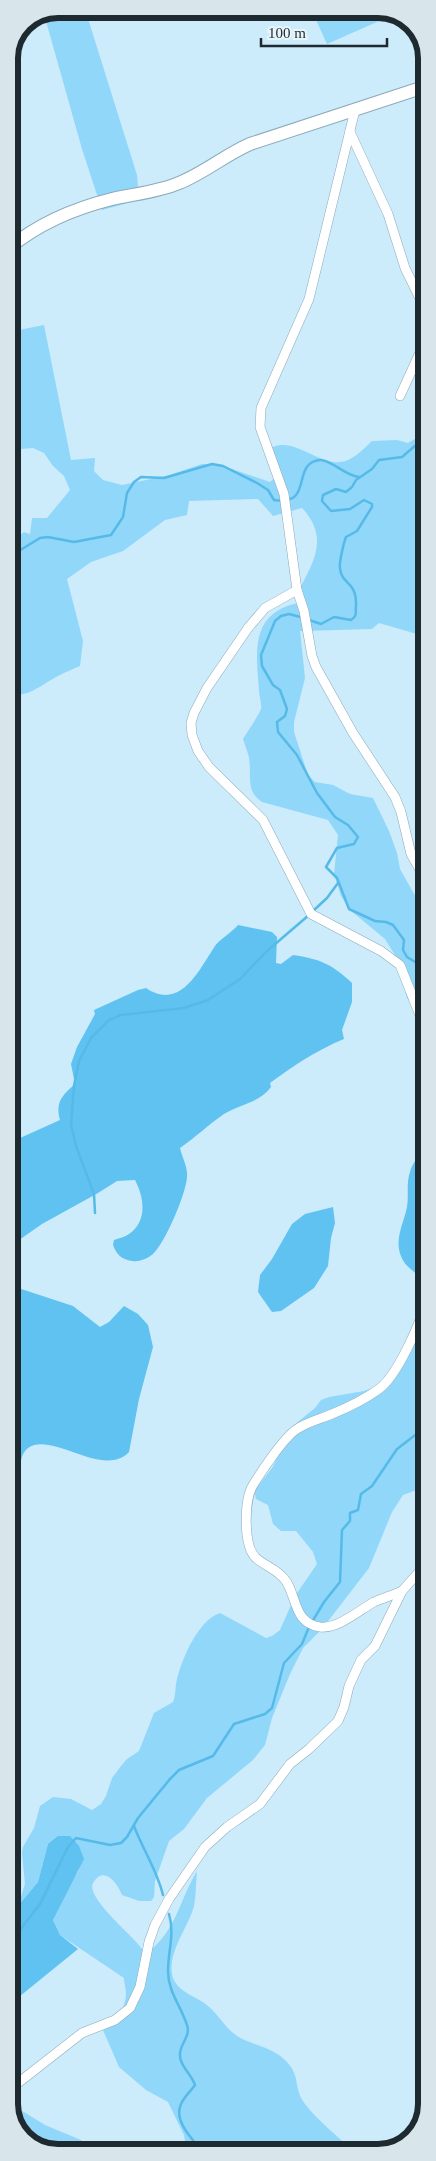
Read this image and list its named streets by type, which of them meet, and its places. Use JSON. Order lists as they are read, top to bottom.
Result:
{
  "scale_bar": "100 m"
}
